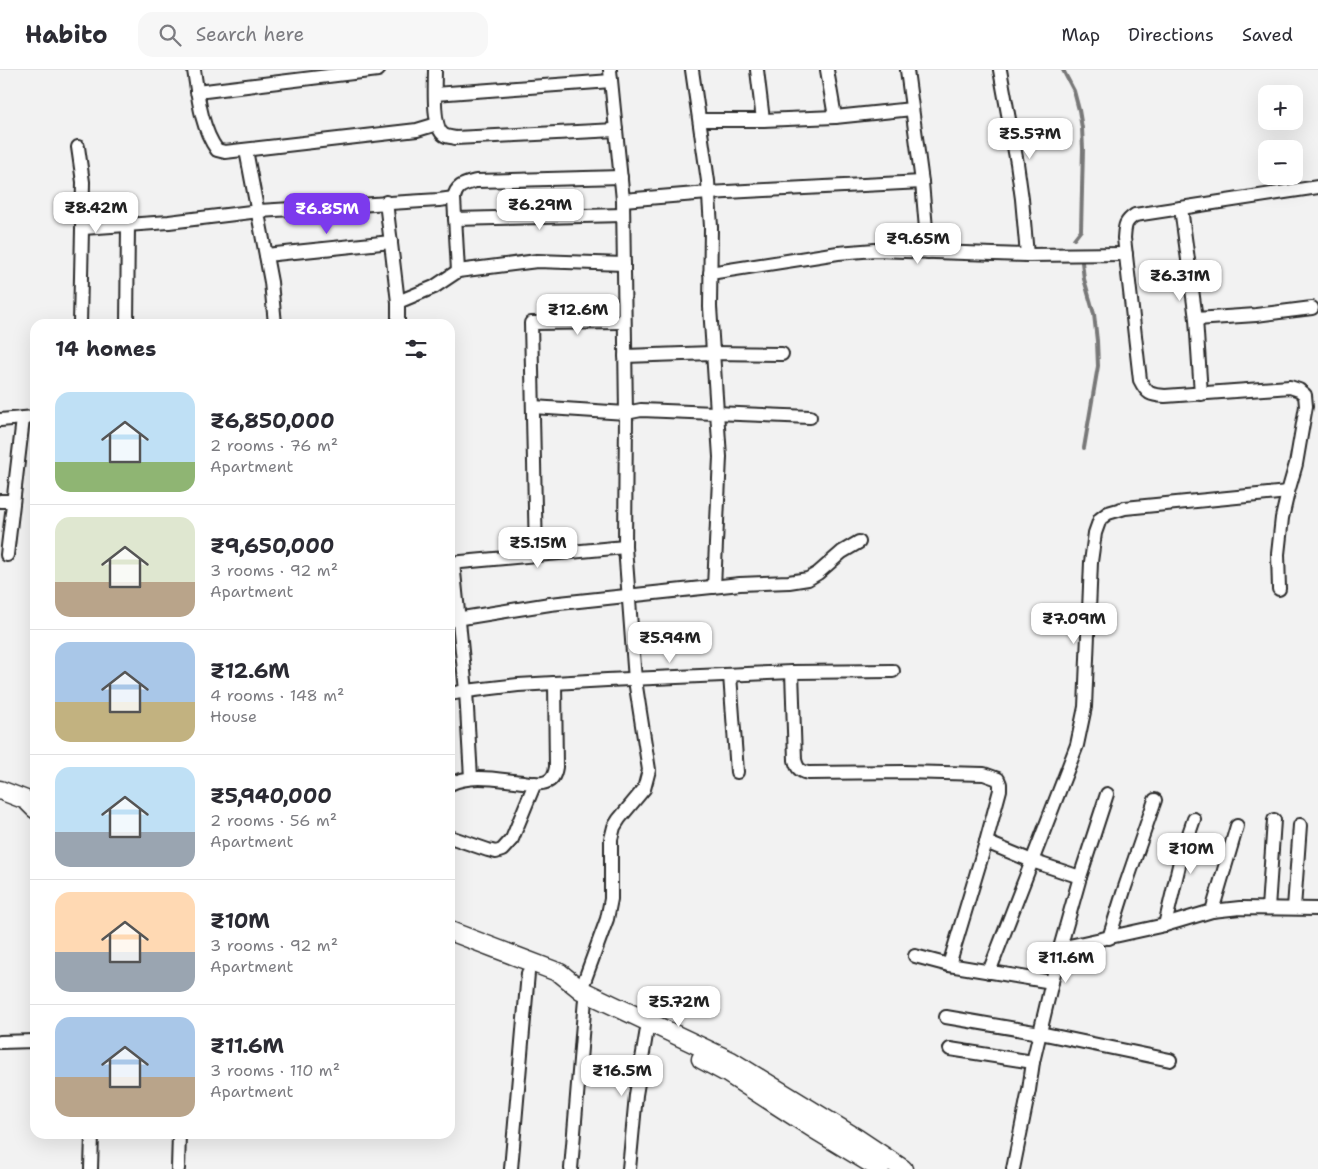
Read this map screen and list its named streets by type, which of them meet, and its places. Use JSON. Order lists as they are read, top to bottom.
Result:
{
  "page": {
    "header": "Habito",
    "search": "Search here",
    "nav": ["Map", "Directions", "Saved"],
    "map_buttons": ["+", "−"],
    "price": [
      "₹5.57M",
      "₹6.29M",
      "₹8.42M",
      "₹6.85M",
      "₹9.65M",
      "₹6.31M",
      "₹12.6M",
      "₹5.15M",
      "₹7.09M",
      "₹5.94M",
      "₹10M",
      "₹11.6M",
      "₹5.72M",
      "₹16.5M"
    ],
    "heading": "14 homes",
    "list": [
      {
        "name": "₹6,850,000",
        "note": "2 rooms · 76 m² · Apartment"
      },
      {
        "name": "₹9,650,000",
        "note": "3 rooms · 92 m² · Apartment"
      },
      {
        "name": "₹12.6M",
        "note": "4 rooms · 148 m² · House"
      },
      {
        "name": "₹5,940,000",
        "note": "2 rooms · 56 m² · Apartment"
      },
      {
        "name": "₹10M",
        "note": "3 rooms · 92 m² · Apartment"
      },
      {
        "name": "₹11.6M",
        "note": "3 rooms · 110 m² · Apartment"
      }
    ]
  }
}
